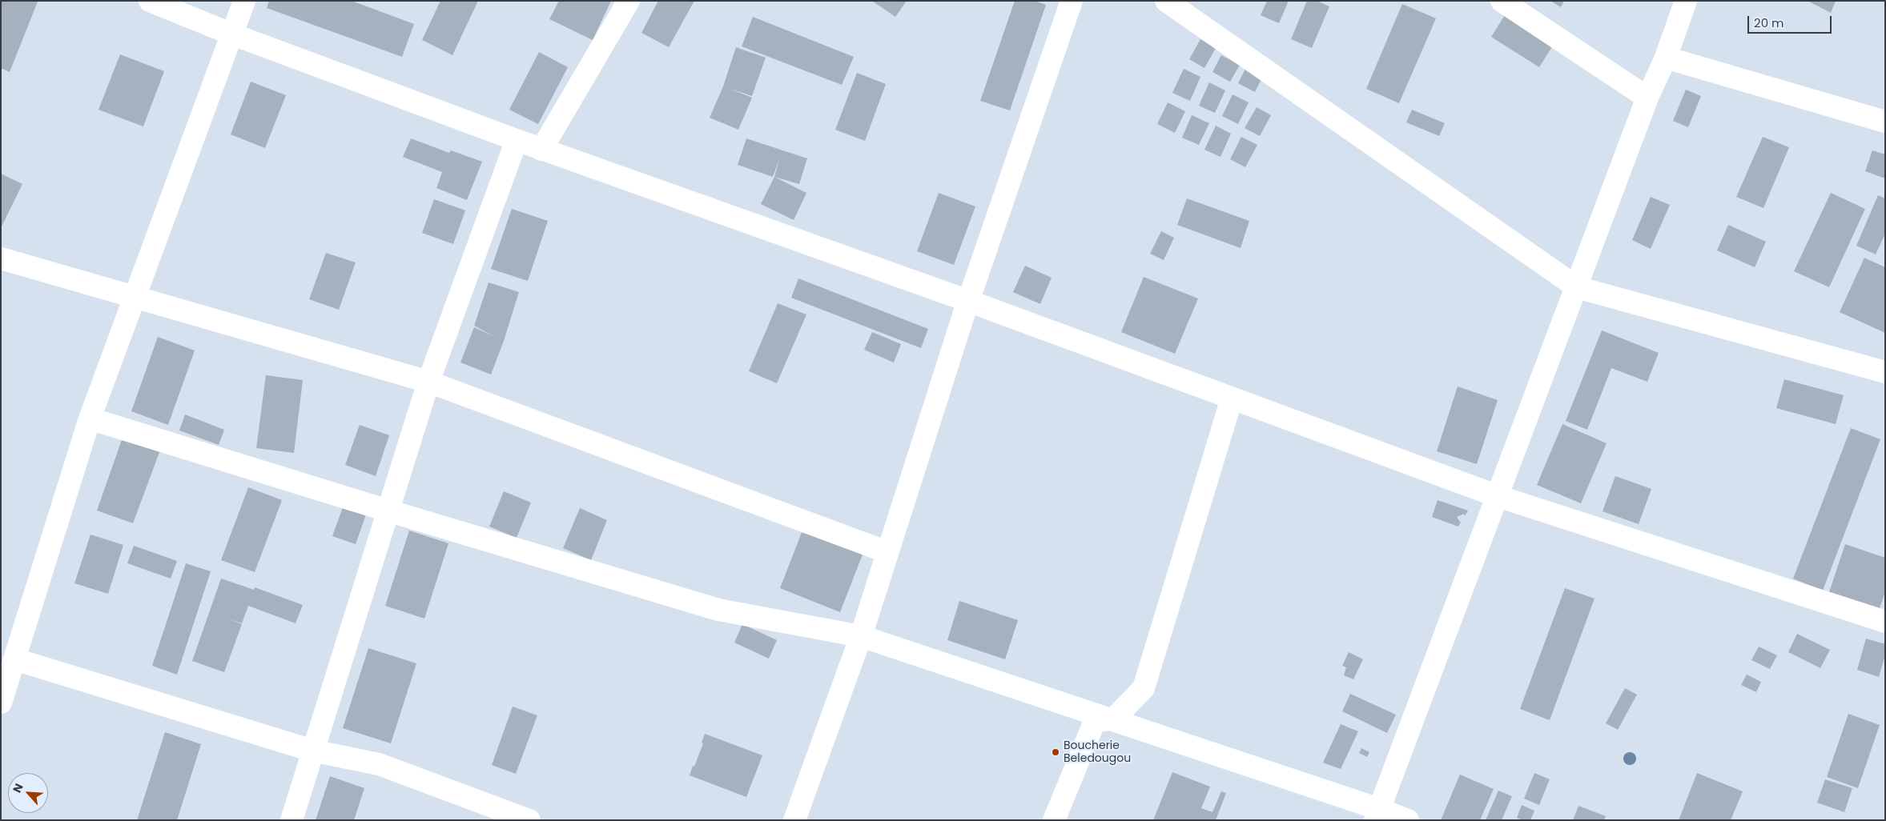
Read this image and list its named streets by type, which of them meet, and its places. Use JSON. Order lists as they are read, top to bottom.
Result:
{
  "places": ["Boucherie Beledougou"],
  "scale_bar": "20 m",
  "north": "top left"
}
